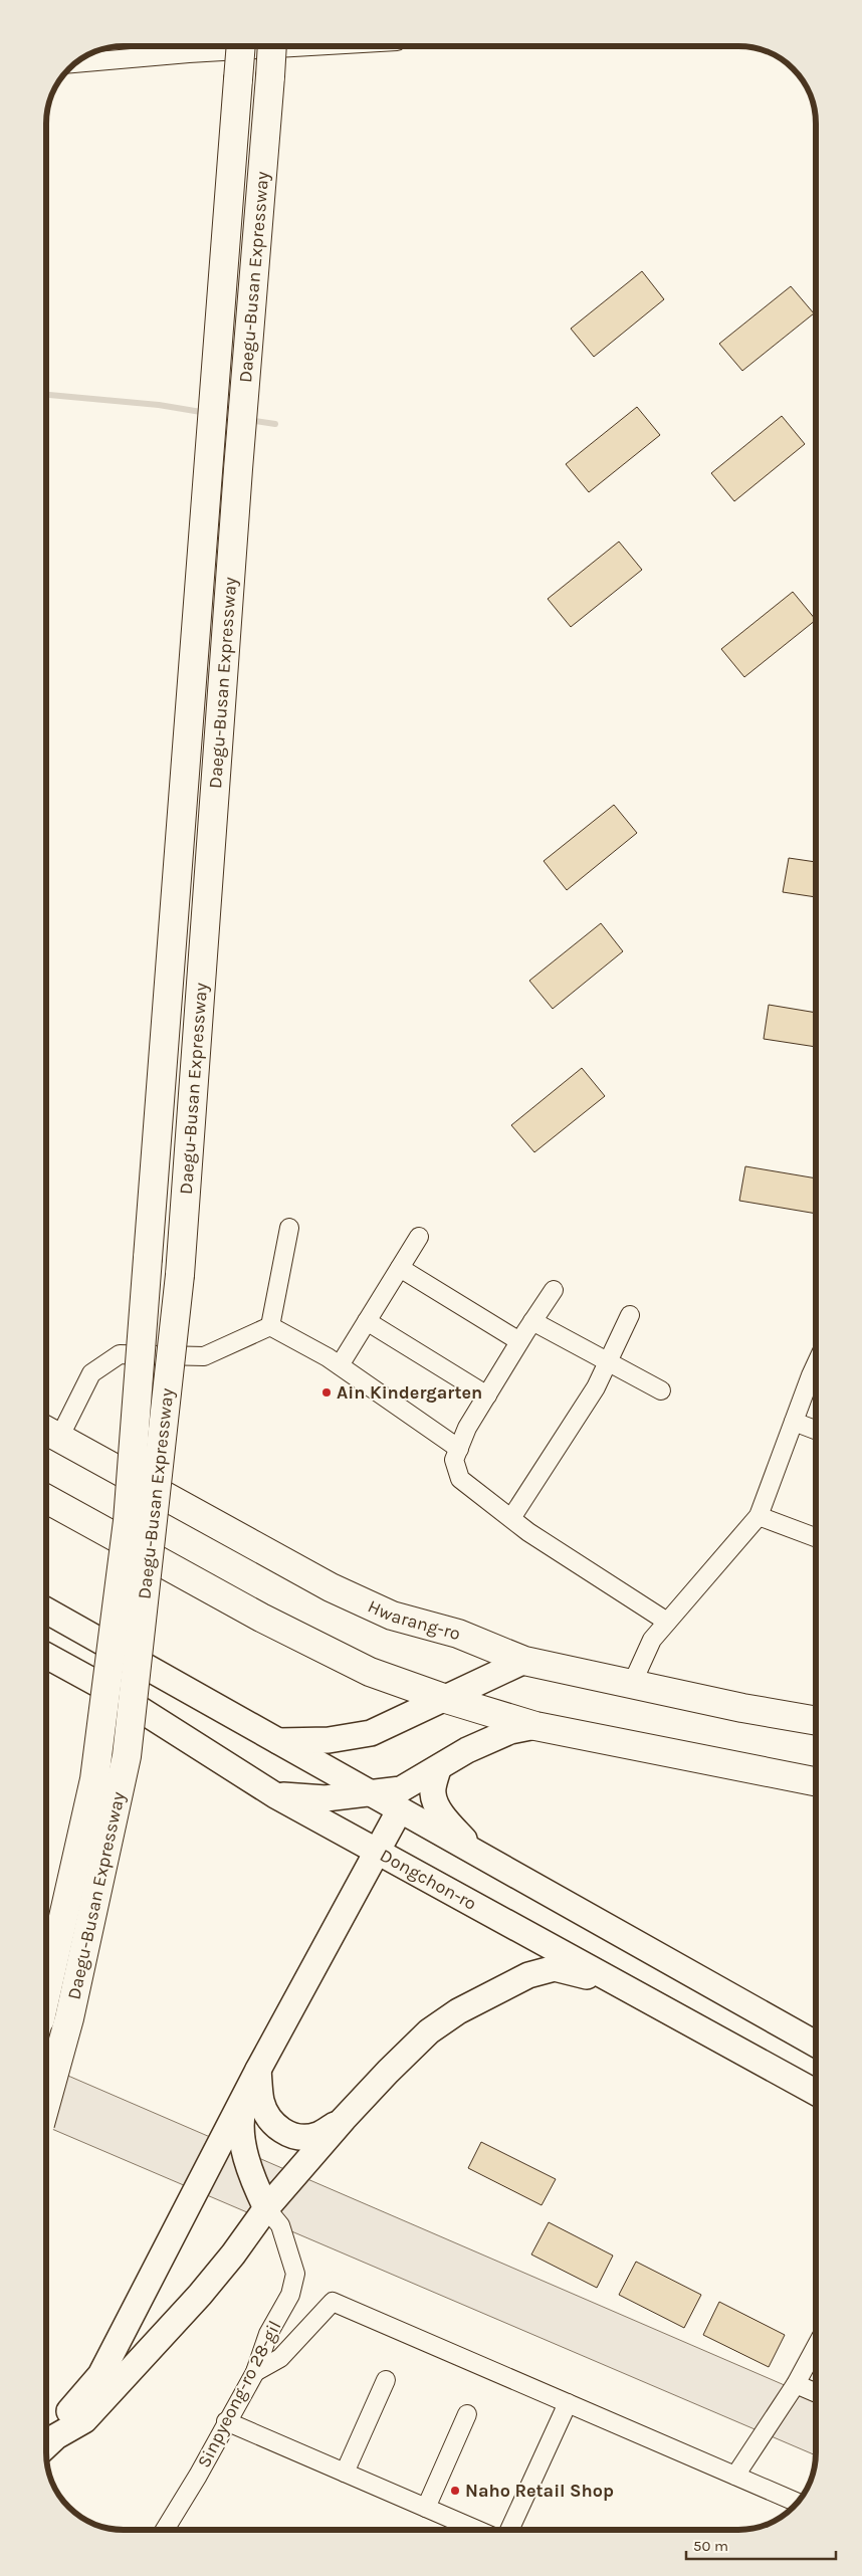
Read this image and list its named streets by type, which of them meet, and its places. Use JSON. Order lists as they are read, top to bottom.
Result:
{
  "streets": {
    "main road": ["Daegu-Busan Expressway", "Hwarang-ro", "Dongchon-ro"],
    "street": ["Sinpyeong-ro 28-gil"]
  },
  "places": ["Ain Kindergarten", "Naho Retail Shop"],
  "scale_bar": "50 m"
}
